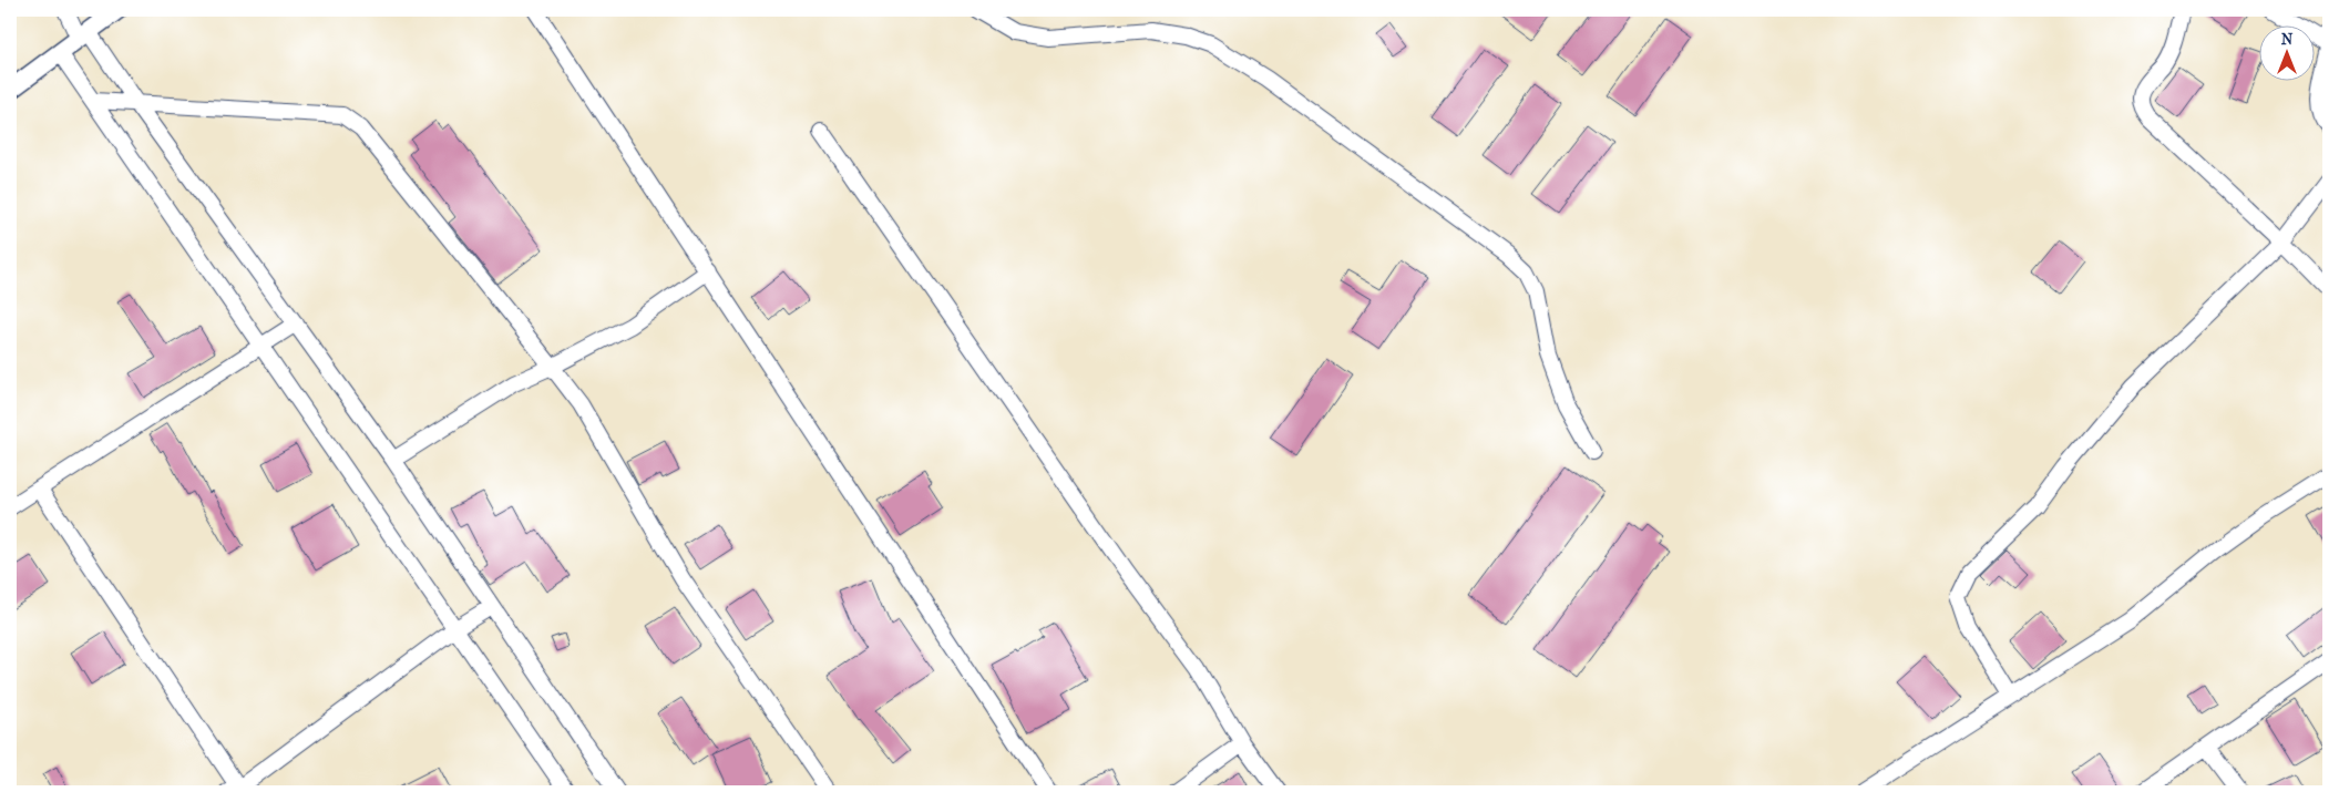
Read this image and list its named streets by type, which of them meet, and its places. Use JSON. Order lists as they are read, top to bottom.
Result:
{
  "north": "top"
}
